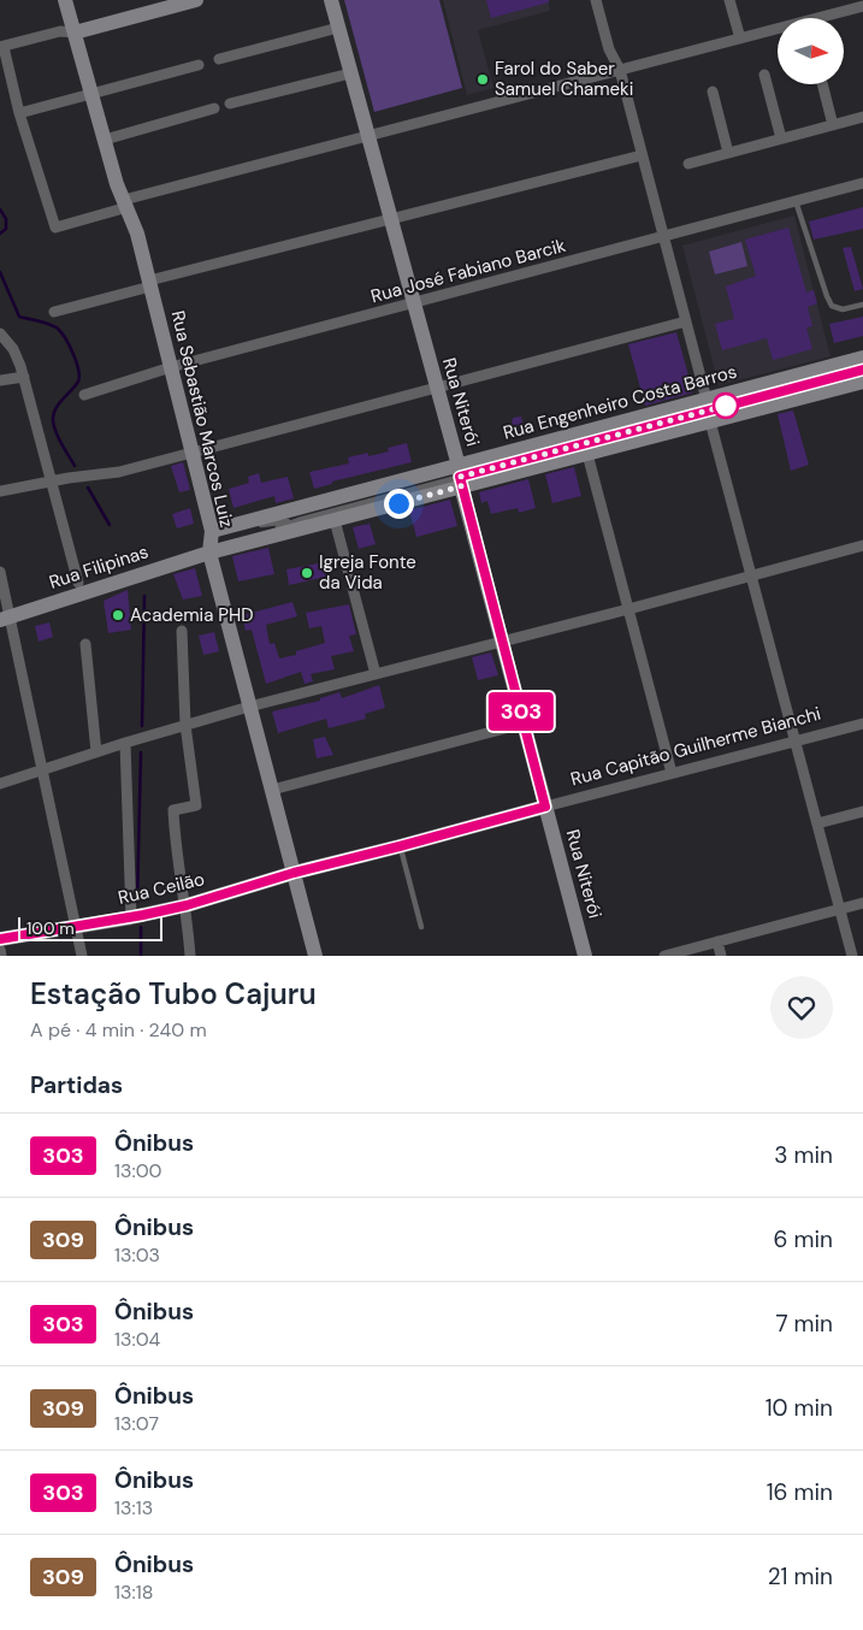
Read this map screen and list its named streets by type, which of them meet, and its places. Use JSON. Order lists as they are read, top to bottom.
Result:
{
  "streets": {
    "street": [
      "Rua José Fabiano Barcik",
      "Rua Niterói",
      "Rua Engenheiro Costa Barros",
      "Rua Sebastião Marcos Luiz",
      "Rua Filipinas",
      "Rua Capitão Guilherme Bianchi",
      "Rua Ceilão"
    ]
  },
  "crossings": [
    ["Rua José Fabiano Barcik", "Rua Niterói"],
    ["Rua José Fabiano Barcik", "Rua Sebastião Marcos Luiz"],
    ["Rua Niterói", "Rua Engenheiro Costa Barros"],
    ["Rua Niterói", "Rua Capitão Guilherme Bianchi"],
    ["Rua Engenheiro Costa Barros", "Rua Sebastião Marcos Luiz"],
    ["Rua Engenheiro Costa Barros", "Rua Filipinas"],
    ["Rua Sebastião Marcos Luiz", "Rua Filipinas"],
    ["Rua Sebastião Marcos Luiz", "Rua Capitão Guilherme Bianchi"],
    ["Rua Sebastião Marcos Luiz", "Rua Ceilão"],
    ["Rua Capitão Guilherme Bianchi", "Rua Ceilão"]
  ],
  "places": ["Farol do Saber Samuel Chameki", "Igreja Fonte da Vida", "Academia PHD"],
  "lines": ["bus line 303"],
  "scale_bar": "100 m",
  "north": "right",
  "page": {
    "on_map": "303",
    "scale": "100 m",
    "heading": [
      ["Estação Tubo Cajuru", "A pé · 4 min · 240 m"],
      "Partidas"
    ],
    "list": [
      {
        "mark": "303",
        "name": "Ônibus",
        "note": "13:00",
        "value": "3 min"
      },
      {
        "mark": "309",
        "name": "Ônibus",
        "note": "13:03",
        "value": "6 min"
      },
      {
        "mark": "303",
        "name": "Ônibus",
        "note": "13:04",
        "value": "7 min"
      },
      {
        "mark": "309",
        "name": "Ônibus",
        "note": "13:07",
        "value": "10 min"
      },
      {
        "mark": "303",
        "name": "Ônibus",
        "note": "13:13",
        "value": "16 min"
      },
      {
        "mark": "309",
        "name": "Ônibus",
        "note": "13:18",
        "value": "21 min"
      }
    ]
  }
}
